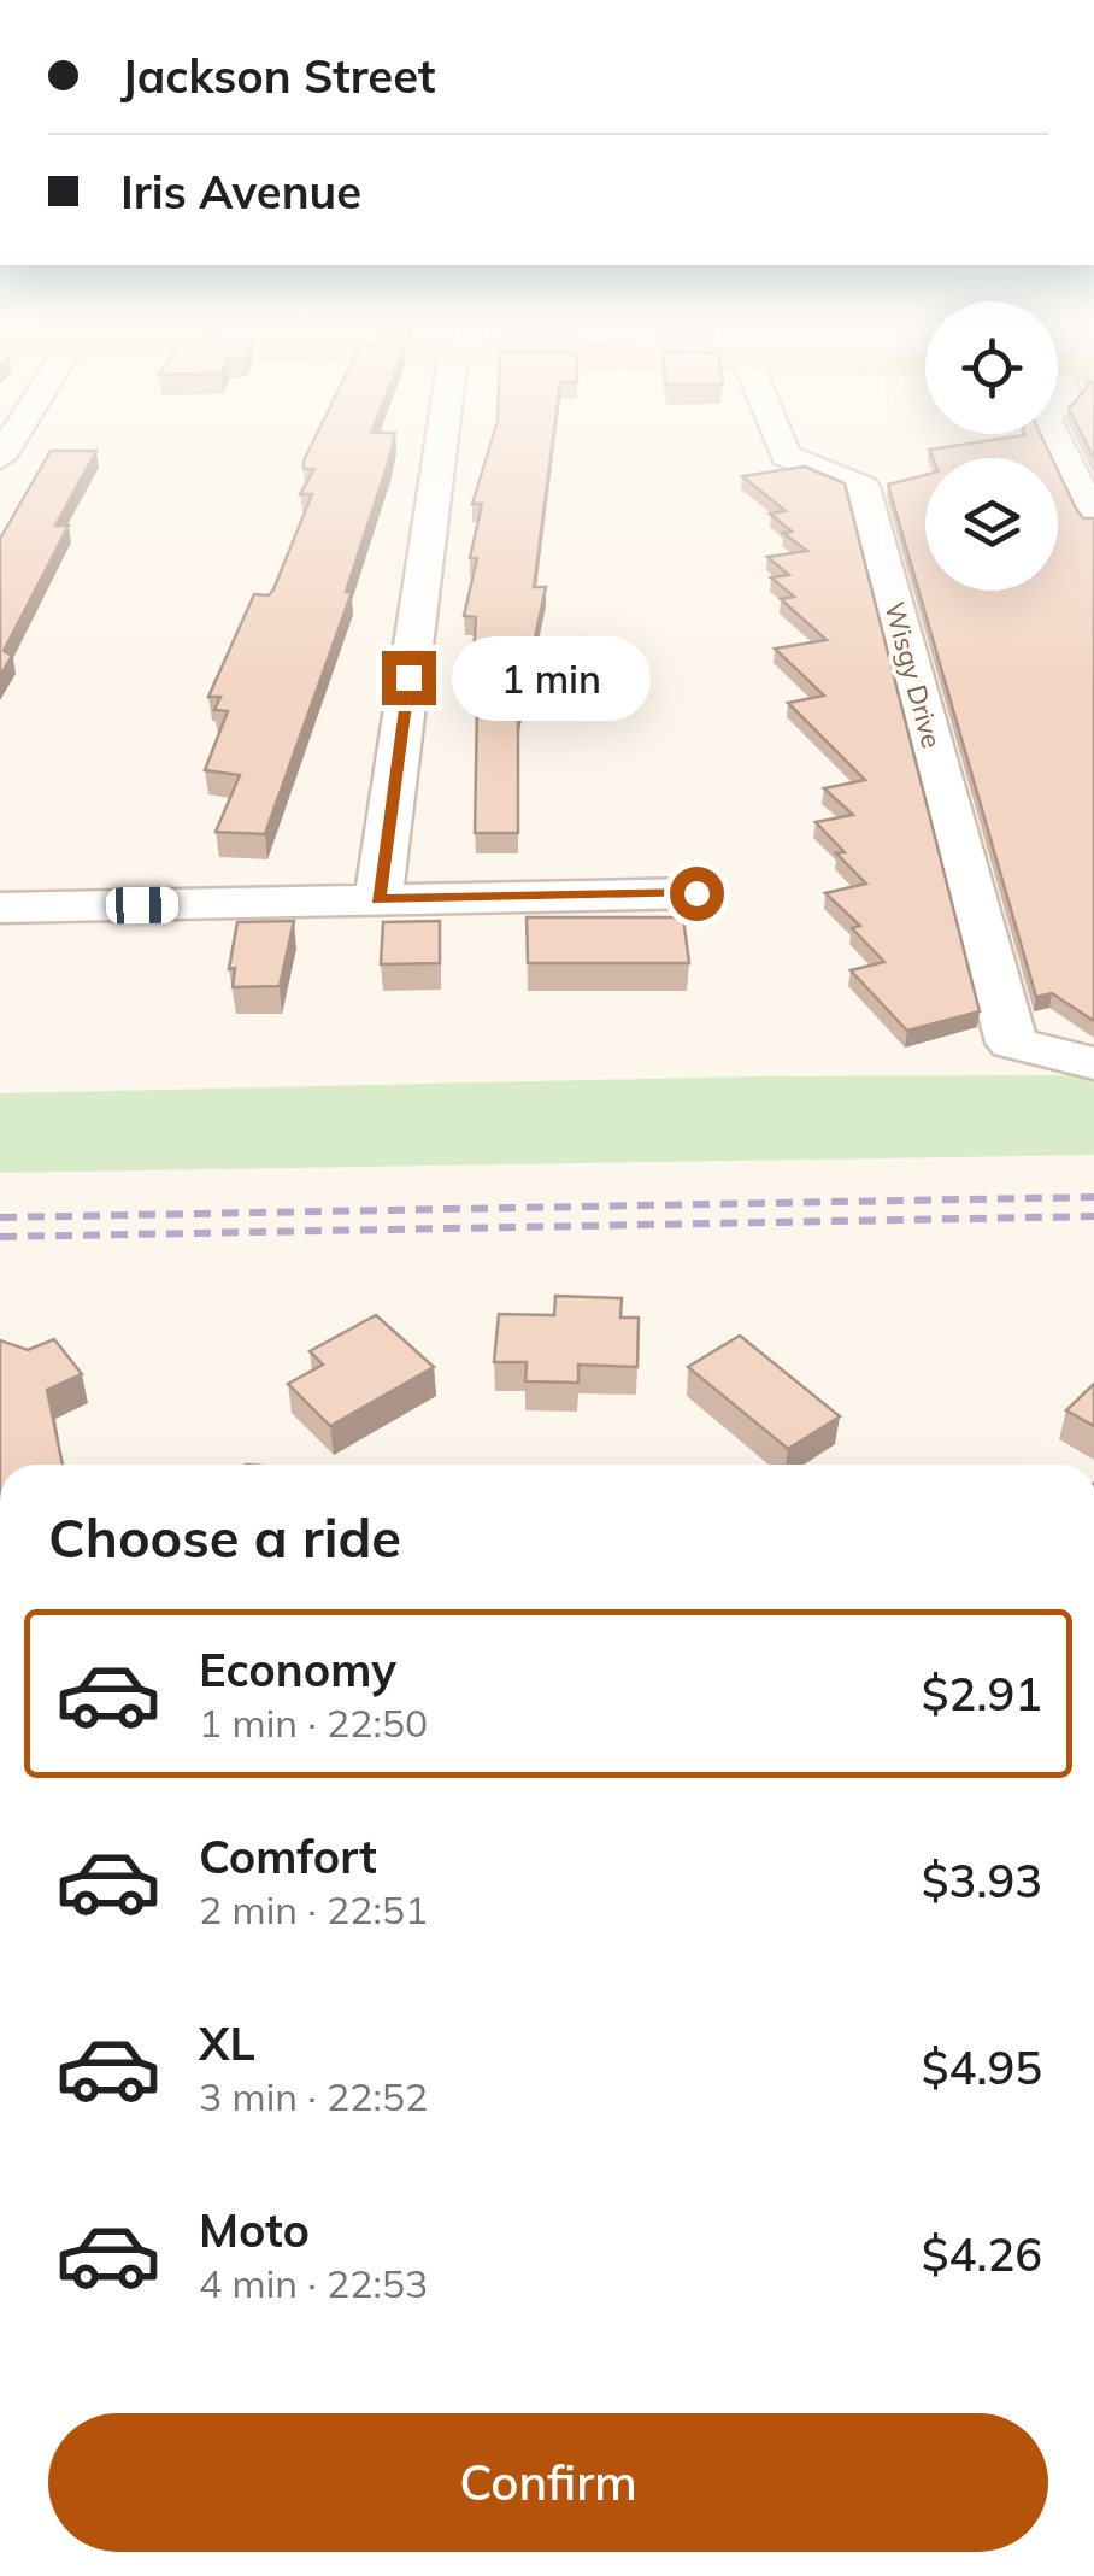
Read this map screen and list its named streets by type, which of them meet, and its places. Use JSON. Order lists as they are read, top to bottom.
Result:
{
  "streets": {
    "street": ["Wisgy Drive"]
  },
  "page": {
    "banner": ["Jackson Street", "Iris Avenue"],
    "bubble": "1 min",
    "heading": "Choose a ride",
    "list": [
      {
        "name": "Economy",
        "note": "1 min · 22:50",
        "value": "$2.91"
      },
      {
        "name": "Comfort",
        "note": "2 min · 22:51",
        "value": "$3.93"
      },
      {
        "name": "XL",
        "note": "3 min · 22:52",
        "value": "$4.95"
      },
      {
        "name": "Moto",
        "note": "4 min · 22:53",
        "value": "$4.26"
      }
    ],
    "buttons": "Confirm"
  }
}
